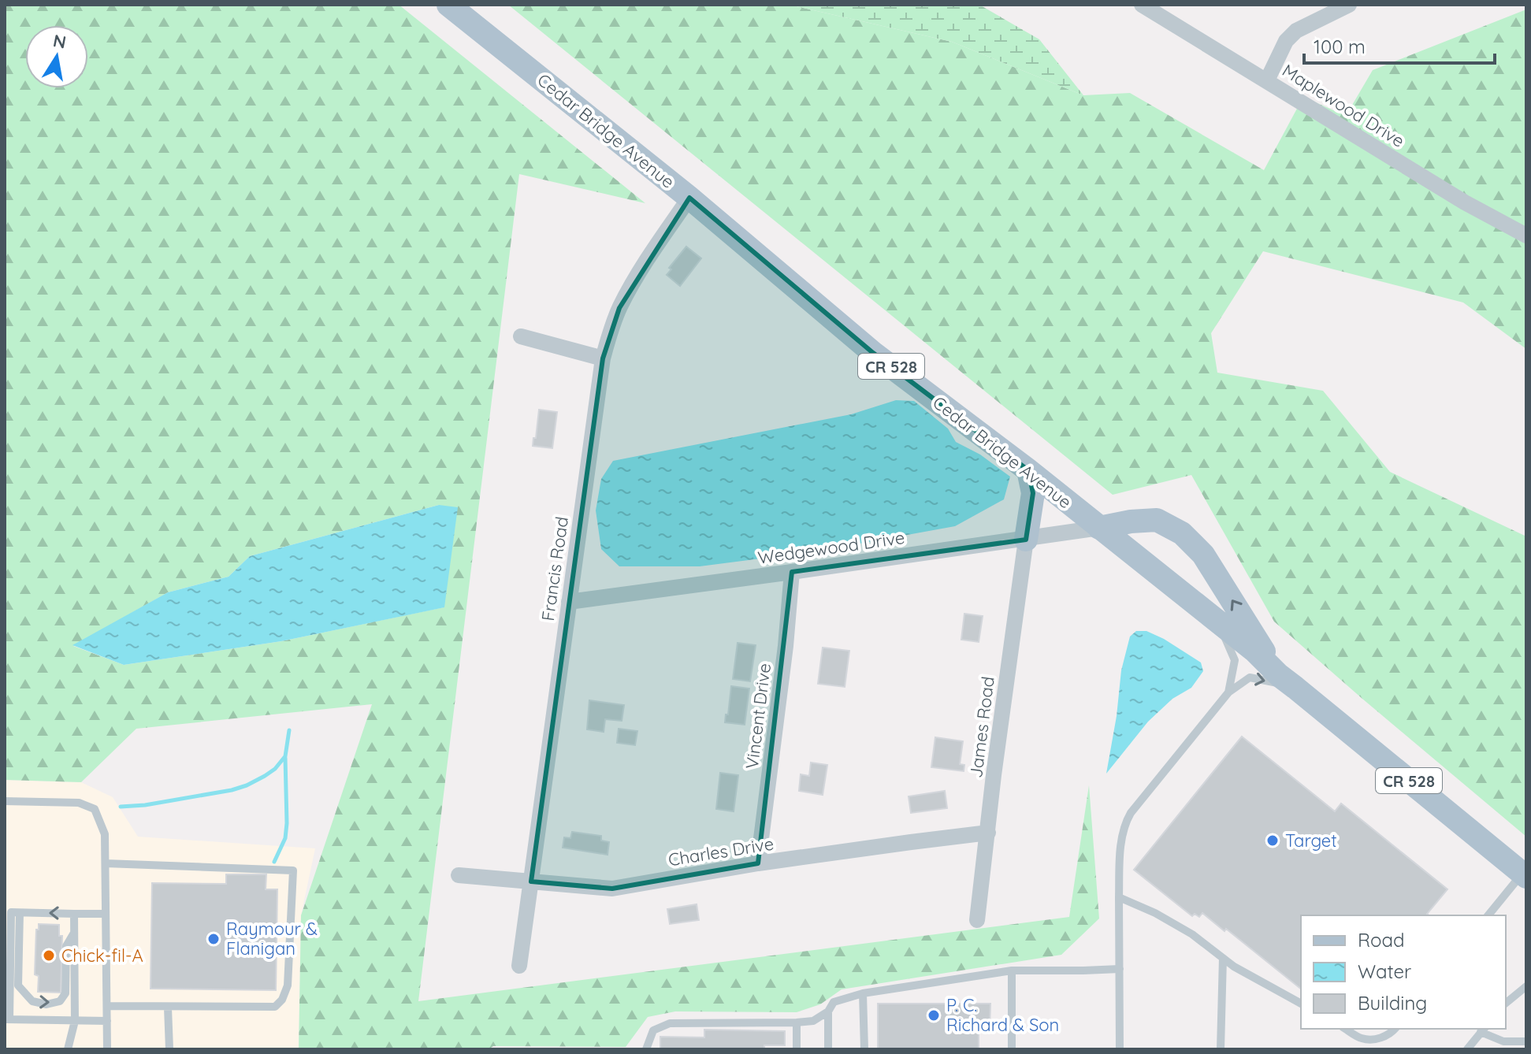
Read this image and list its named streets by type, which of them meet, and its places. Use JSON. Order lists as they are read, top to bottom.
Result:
{
  "streets": {
    "main road": ["Cedar Bridge Avenue", "CR 528"],
    "street": [
      "Maplewood Drive",
      "Wedgewood Drive",
      "Francis Road",
      "Vincent Drive",
      "James Road",
      "Charles Drive"
    ]
  },
  "crossings": [
    ["Cedar Bridge Avenue", "Wedgewood Drive"],
    ["Cedar Bridge Avenue", "Francis Road"],
    ["Wedgewood Drive", "Francis Road"],
    ["Wedgewood Drive", "Vincent Drive"],
    ["Wedgewood Drive", "James Road"],
    ["Francis Road", "Charles Drive"],
    ["Vincent Drive", "Charles Drive"],
    ["James Road", "Charles Drive"]
  ],
  "places": [
    "Target",
    "Raymour & Flanigan",
    "Chick-fil-A",
    "P. C. Richard & Son"
  ],
  "legend": ["Road", "Water", "Building"],
  "scale_bar": "100 m",
  "north": "top"
}
